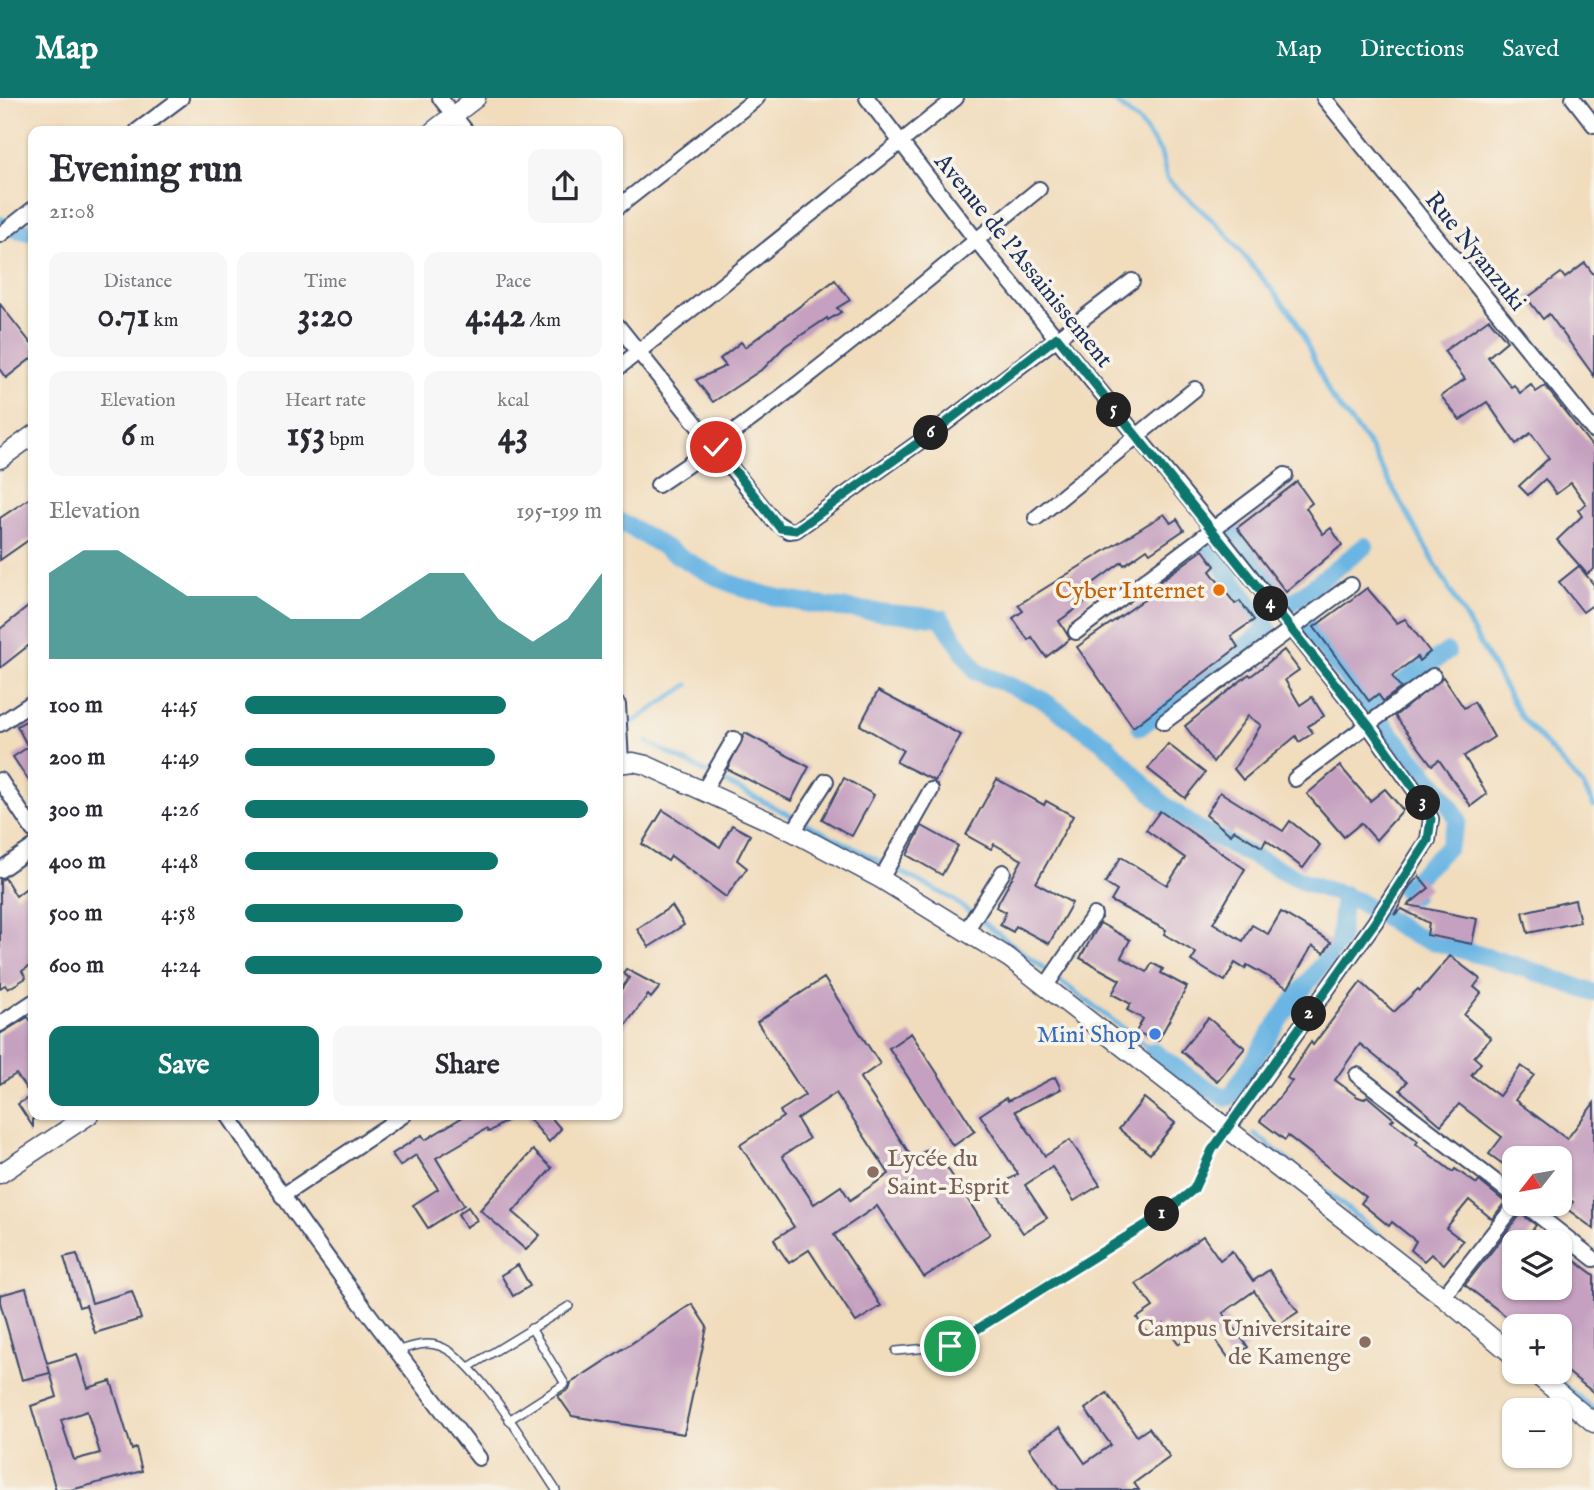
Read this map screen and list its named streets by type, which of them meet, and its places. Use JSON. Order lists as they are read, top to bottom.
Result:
{
  "streets": {
    "street": ["Rue Nyanzuki", "Avenue de l'Assainissement"]
  },
  "places": [
    "Cyber Internet",
    "Mini Shop",
    "Lycée du Saint-Esprit",
    "Campus Universitaire de Kamenge"
  ],
  "north": "bottom left",
  "page": {
    "header": "Map",
    "nav": ["Map", "Directions", "Saved"],
    "heading": ["Evening run", "21:08"],
    "stats": [
      ["Distance", "0.71 km"],
      ["Time", "3:20"],
      ["Pace", "4:42 /km"],
      ["Elevation", "6 m"],
      ["Heart rate", "153 bpm"],
      ["kcal", "43"]
    ],
    "pins": [
      "5",
      "6",
      "4",
      "3",
      "2",
      "1"
    ],
    "chart": ["Elevation", "195–199 m"],
    "list": [
      {
        "name": "100 m",
        "note": "4:45"
      },
      {
        "name": "200 m",
        "note": "4:49"
      },
      {
        "name": "300 m",
        "note": "4:26"
      },
      {
        "name": "400 m",
        "note": "4:48"
      },
      {
        "name": "500 m",
        "note": "4:58"
      },
      {
        "name": "600 m",
        "note": "4:24"
      }
    ],
    "buttons": ["Save", "Share"],
    "map_buttons": ["+", "−"]
  }
}
